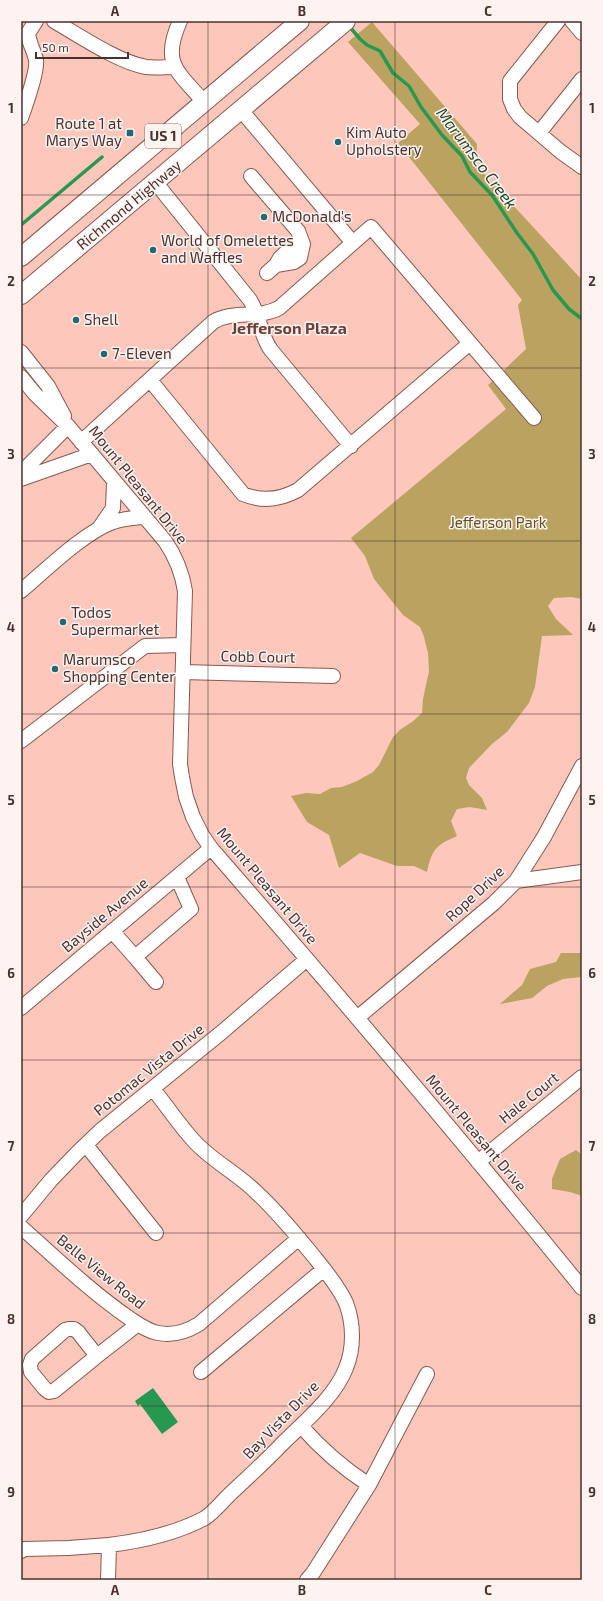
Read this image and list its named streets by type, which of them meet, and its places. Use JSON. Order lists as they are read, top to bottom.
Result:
{
  "streets": {
    "main road": ["US 1", "Richmond Highway"],
    "street": [
      "Mount Pleasant Drive",
      "Cobb Court",
      "Rope Drive",
      "Bayside Avenue",
      "Potomac Vista Drive",
      "Hale Court",
      "Belle View Road",
      "Bay Vista Drive"
    ]
  },
  "crossings": [
    ["Mount Pleasant Drive", "Cobb Court"],
    ["Mount Pleasant Drive", "Rope Drive"],
    ["Mount Pleasant Drive", "Bayside Avenue"],
    ["Mount Pleasant Drive", "Potomac Vista Drive"],
    ["Mount Pleasant Drive", "Hale Court"],
    ["Potomac Vista Drive", "Bay Vista Drive"],
    ["Belle View Road", "Bay Vista Drive"]
  ],
  "districts": ["Jefferson Plaza"],
  "water": ["Marumsco Creek"],
  "parks": ["Jefferson Park"],
  "places": {
    "transit": ["Route 1 at Marys Way"],
    "other": [
      "Kim Auto Upholstery",
      "McDonald's",
      "World of Omelettes and Waffles",
      "Shell",
      "7-Eleven",
      "Todos Supermarket",
      "Marumsco Shopping Center"
    ]
  },
  "scale_bar": "50 m",
  "grid": {
    "columns": ["A", "B", "C"],
    "rows": [
      "1",
      "2",
      "3",
      "4",
      "5",
      "6",
      "7",
      "8",
      "9"
    ]
  }
}
